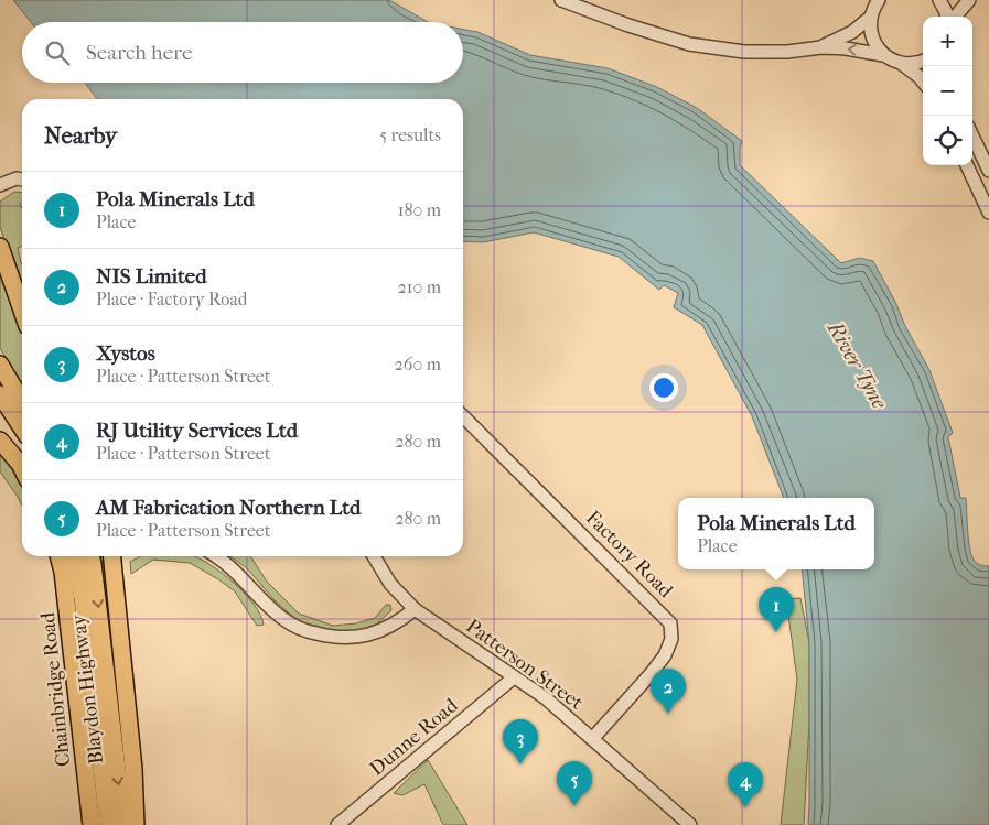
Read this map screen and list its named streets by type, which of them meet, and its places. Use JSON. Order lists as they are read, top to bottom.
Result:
{
  "streets": {
    "main road": ["Chainbridge Road", "Blaydon Highway"],
    "street": ["Factory Road", "Patterson Street", "Dunne Road"]
  },
  "crossings": [
    ["Factory Road", "Patterson Street"],
    ["Patterson Street", "Dunne Road"]
  ],
  "water": ["River Tyne"],
  "page": {
    "map_buttons": ["+", "−"],
    "search": "Search here",
    "heading": ["Nearby", "5 results"],
    "list": [
      {
        "mark": "1",
        "name": "Pola Minerals Ltd",
        "note": "Place",
        "value": "180 m"
      },
      {
        "mark": "2",
        "name": "NIS Limited",
        "note": "Place · Factory Road",
        "value": "210 m"
      },
      {
        "mark": "3",
        "name": "Xystos",
        "note": "Place · Patterson Street",
        "value": "260 m"
      },
      {
        "mark": "4",
        "name": "RJ Utility Services Ltd",
        "note": "Place · Patterson Street",
        "value": "280 m"
      },
      {
        "mark": "5",
        "name": "AM Fabrication Northern Ltd",
        "note": "Place · Patterson Street",
        "value": "280 m"
      }
    ],
    "popup": ["Pola Minerals Ltd", "Place"],
    "pins": [
      "1",
      "2",
      "3",
      "5",
      "4"
    ]
  }
}
